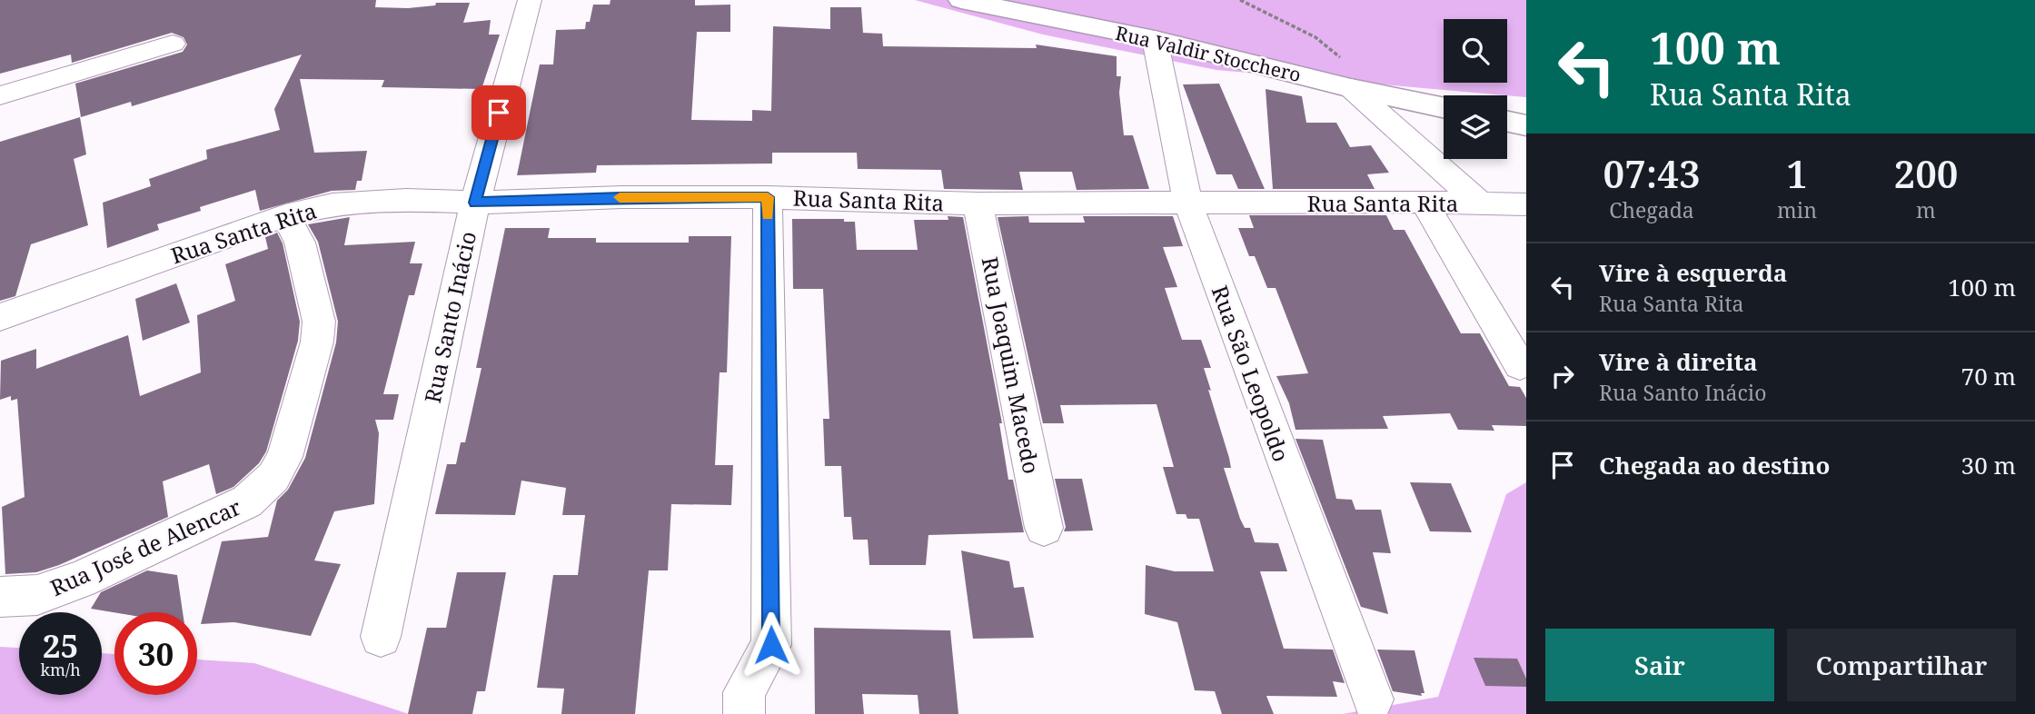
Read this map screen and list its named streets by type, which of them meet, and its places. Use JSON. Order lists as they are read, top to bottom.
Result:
{
  "streets": {
    "main road": ["Rua Valdir Stocchero"],
    "street": [
      "Rua Santa Rita",
      "Rua Santo Inácio",
      "Rua Joaquim Macedo",
      "Rua São Leopoldo",
      "Rua José de Alencar"
    ]
  },
  "crossings": [
    ["Rua Valdir Stocchero", "Rua São Leopoldo"],
    ["Rua Santa Rita", "Rua Santo Inácio"],
    ["Rua Santa Rita", "Rua Joaquim Macedo"],
    ["Rua Santa Rita", "Rua São Leopoldo"],
    ["Rua Santa Rita", "Rua José de Alencar"]
  ],
  "page": {
    "turn": ["100 m", "Rua Santa Rita"],
    "eta": [
      "07:43",
      "Chegada",
      "1",
      "min",
      "200",
      "m"
    ],
    "list": [
      {
        "name": "Vire à esquerda",
        "note": "Rua Santa Rita",
        "value": "100 m"
      },
      {
        "name": "Vire à direita",
        "note": "Rua Santo Inácio",
        "value": "70 m"
      },
      {
        "name": "Chegada ao destino",
        "value": "30 m"
      }
    ],
    "speed": "25 km/h",
    "limit": "30",
    "buttons": ["Sair", "Compartilhar"]
  }
}
